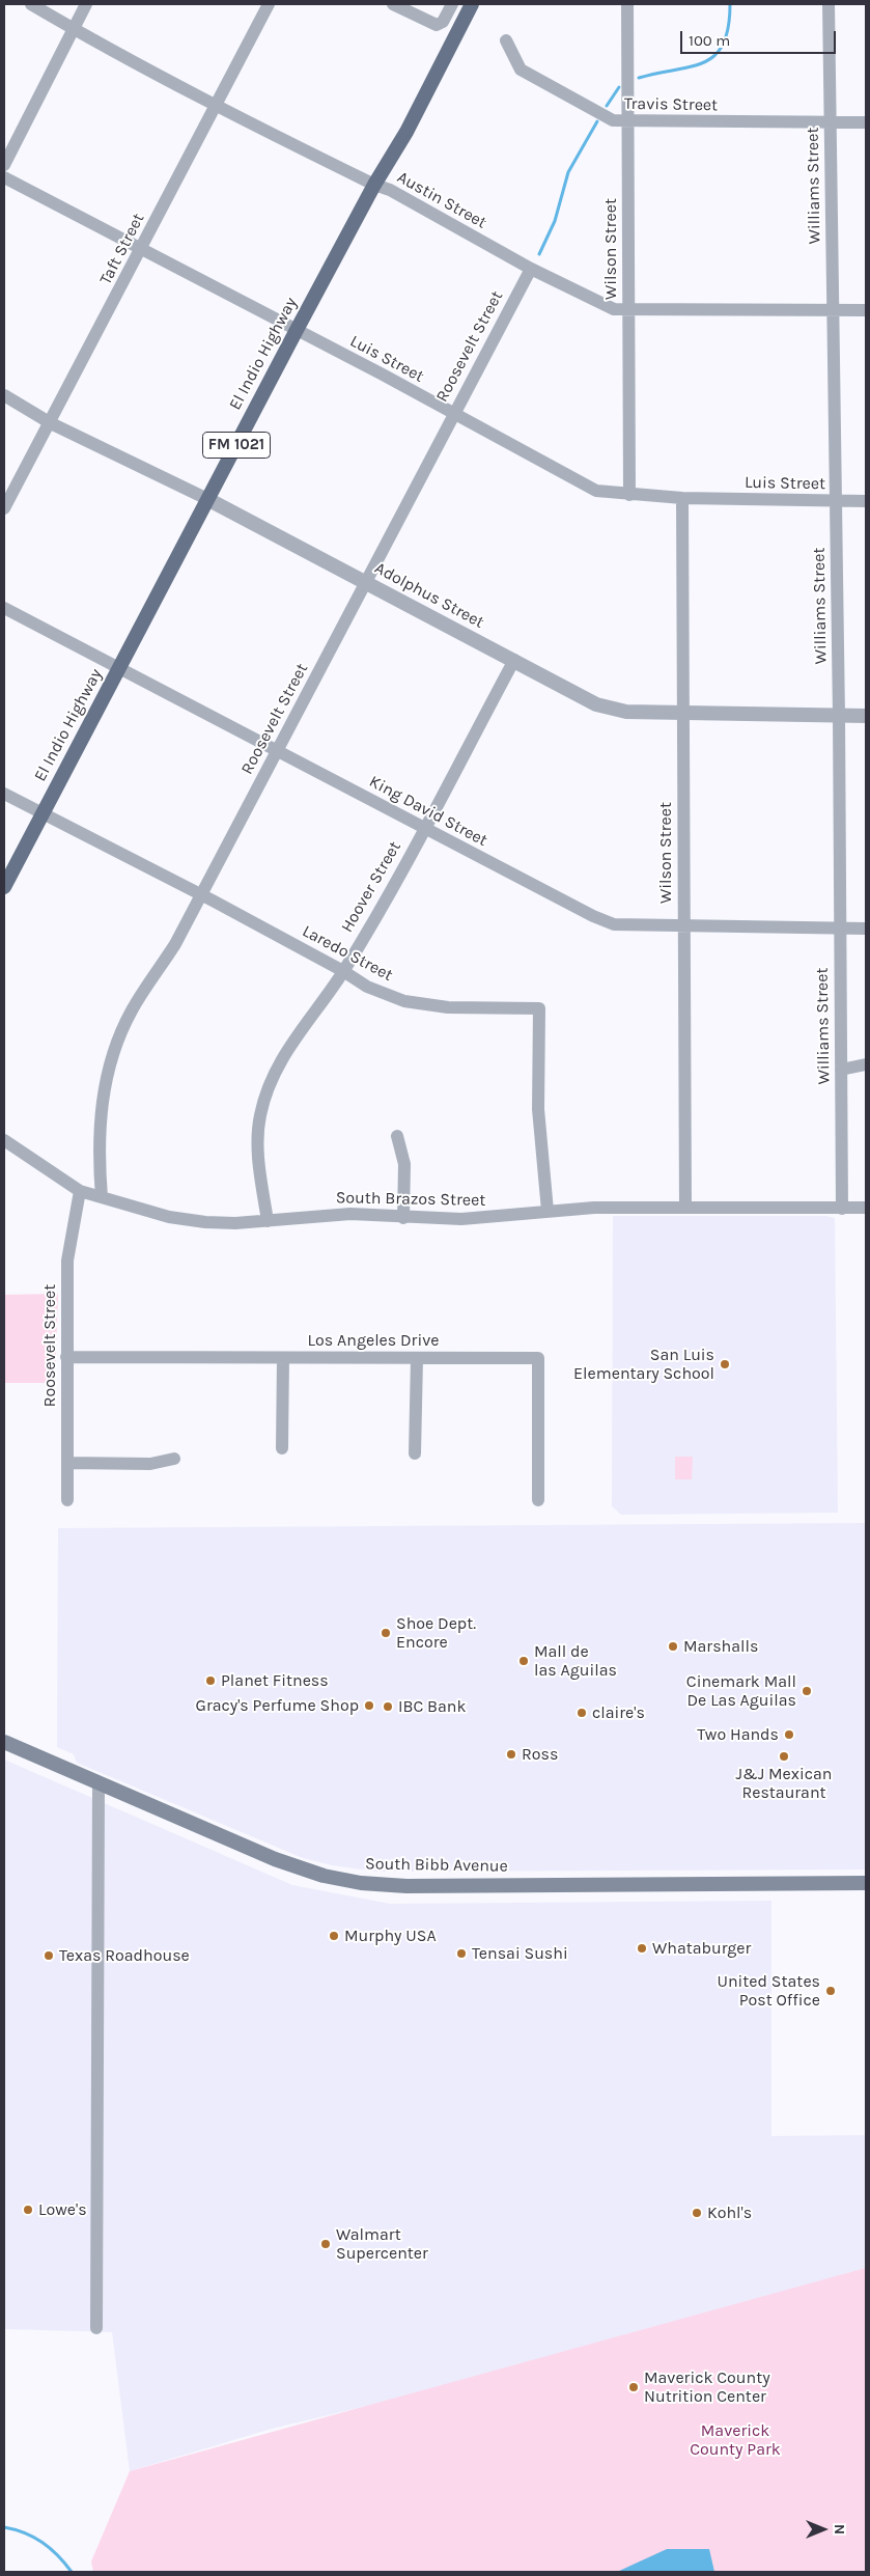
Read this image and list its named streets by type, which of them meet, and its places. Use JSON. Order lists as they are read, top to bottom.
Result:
{
  "streets": {
    "main road": ["El Indio Highway", "FM 1021", "South Bibb Avenue"],
    "street": [
      "Travis Street",
      "Williams Street",
      "Austin Street",
      "Taft Street",
      "Wilson Street",
      "Roosevelt Street",
      "Luis Street",
      "Adolphus Street",
      "King David Street",
      "Hoover Street",
      "Laredo Street",
      "South Brazos Street",
      "Los Angeles Drive"
    ]
  },
  "crossings": [
    ["Travis Street", "Williams Street"],
    ["Travis Street", "Wilson Street"],
    ["Williams Street", "Austin Street"],
    ["Williams Street", "Luis Street"],
    ["Williams Street", "Adolphus Street"],
    ["Williams Street", "King David Street"],
    ["Williams Street", "South Brazos Street"],
    ["Austin Street", "Taft Street"],
    ["Austin Street", "Wilson Street"],
    ["Austin Street", "Roosevelt Street"],
    ["Austin Street", "El Indio Highway"],
    ["Taft Street", "Luis Street"],
    ["Taft Street", "Adolphus Street"],
    ["Wilson Street", "Luis Street"],
    ["Wilson Street", "Adolphus Street"],
    ["Wilson Street", "King David Street"],
    ["Wilson Street", "South Brazos Street"],
    ["Roosevelt Street", "Luis Street"],
    ["Roosevelt Street", "Adolphus Street"],
    ["Roosevelt Street", "King David Street"],
    ["Roosevelt Street", "Laredo Street"],
    ["Roosevelt Street", "South Brazos Street"],
    ["Roosevelt Street", "Los Angeles Drive"],
    ["El Indio Highway", "Luis Street"],
    ["El Indio Highway", "Adolphus Street"],
    ["El Indio Highway", "King David Street"],
    ["El Indio Highway", "Laredo Street"],
    ["Adolphus Street", "Hoover Street"],
    ["King David Street", "Hoover Street"],
    ["Hoover Street", "Laredo Street"],
    ["Hoover Street", "South Brazos Street"],
    ["Laredo Street", "South Brazos Street"]
  ],
  "parks": ["Maverick County Park"],
  "places": [
    "San Luis Elementary School",
    "Shoe Dept. Encore",
    "Marshalls",
    "Mall de las Aguilas",
    "Planet Fitness",
    "Cinemark Mall De Las Aguilas",
    "Gracy's Perfume Shop",
    "IBC Bank",
    "claire's",
    "Two Hands",
    "Ross",
    "J&J Mexican Restaurant",
    "Murphy USA",
    "Whataburger",
    "Tensai Sushi",
    "Texas Roadhouse",
    "United States Post Office",
    "Lowe's",
    "Kohl's",
    "Walmart Supercenter",
    "Maverick County Nutrition Center"
  ],
  "scale_bar": "100 m",
  "north": "right"
}
